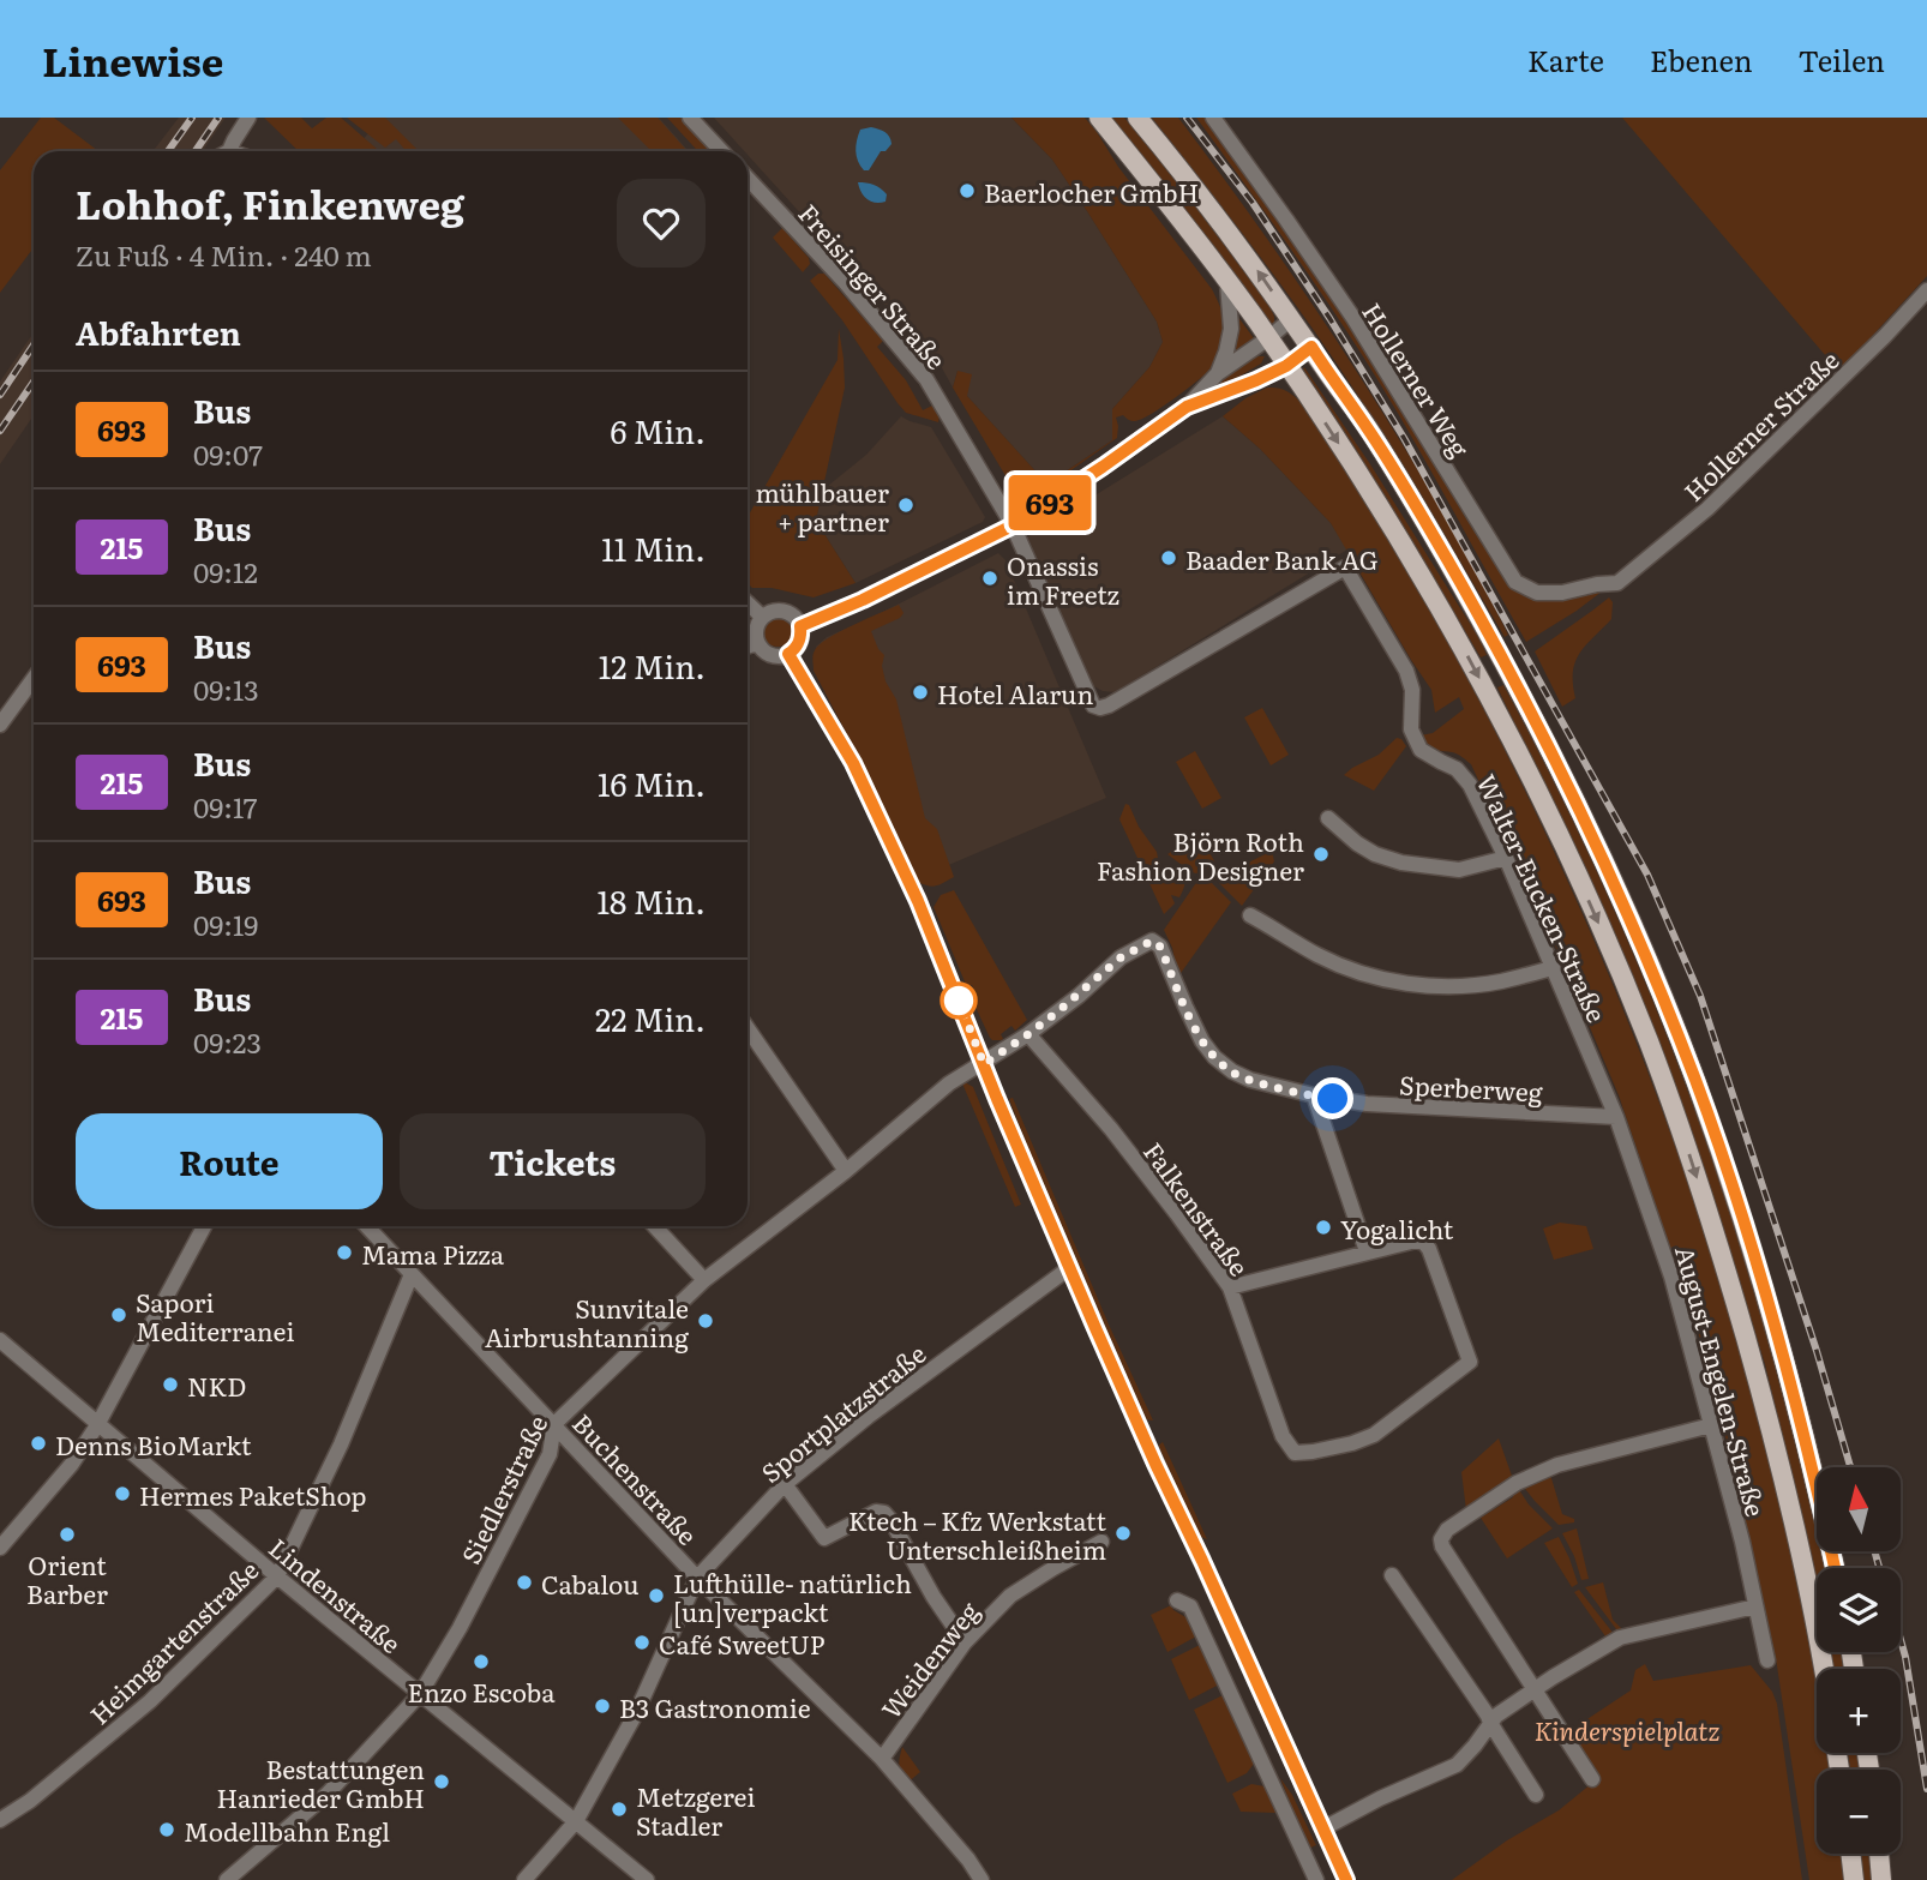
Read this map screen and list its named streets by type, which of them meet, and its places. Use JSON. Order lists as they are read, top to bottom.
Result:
{
  "streets": {
    "street": [
      "Freisinger Straße",
      "Hollerner Weg",
      "Hollerner Straße",
      "Walter-Eucken-Straße",
      "Sperberweg",
      "Falkenstraße",
      "August-Engelen-Straße",
      "Sportplatzstraße",
      "Buchenstraße",
      "Siedlerstraße",
      "Lindenstraße",
      "Heimgartenstraße",
      "Weidenweg"
    ]
  },
  "crossings": [
    ["Freisinger Straße", "Walter-Eucken-Straße"],
    ["Hollerner Weg", "Hollerner Straße"],
    ["Walter-Eucken-Straße", "Sperberweg"],
    ["Walter-Eucken-Straße", "August-Engelen-Straße"],
    ["Sperberweg", "August-Engelen-Straße"],
    ["Sperberweg", "Siedlerstraße"],
    ["Falkenstraße", "Siedlerstraße"],
    ["Sportplatzstraße", "Buchenstraße"],
    ["Sportplatzstraße", "Lindenstraße"],
    ["Buchenstraße", "Siedlerstraße"],
    ["Buchenstraße", "Heimgartenstraße"],
    ["Buchenstraße", "Weidenweg"],
    ["Siedlerstraße", "Lindenstraße"],
    ["Lindenstraße", "Heimgartenstraße"]
  ],
  "parks": ["Kinderspielplatz"],
  "places": [
    "Baerlocher GmbH",
    "mühlbauer + partner",
    "Baader Bank AG",
    "Onassis im Freetz",
    "Hotel Alarun",
    "Björn Roth Fashion Designer",
    "Yogalicht",
    "Mama Pizza",
    "Sapori Mediterranei",
    "Sunvitale Airbrushtanning",
    "NKD",
    "Denns BioMarkt",
    "Hermes PaketShop",
    "Ktech – Kfz Werkstatt Unterschleißheim",
    "Orient Barber",
    "Cabalou",
    "Lufthülle- natürlich [un]verpackt",
    "Café SweetUP",
    "Enzo Escoba",
    "B3 Gastronomie",
    "Bestattungen Hanrieder GmbH",
    "Metzgerei Stadler",
    "Modellbahn Engl"
  ],
  "lines": ["bus line 693"],
  "north": "top",
  "page": {
    "header": "Linewise",
    "nav": ["Karte", "Ebenen", "Teilen"],
    "on_map": "693",
    "heading": [
      ["Lohhof, Finkenweg", "Zu Fuß · 4 Min. · 240 m"],
      "Abfahrten"
    ],
    "list": [
      {
        "mark": "693",
        "name": "Bus",
        "note": "09:07",
        "value": "6 Min."
      },
      {
        "mark": "215",
        "name": "Bus",
        "note": "09:12",
        "value": "11 Min."
      },
      {
        "mark": "693",
        "name": "Bus",
        "note": "09:13",
        "value": "12 Min."
      },
      {
        "mark": "215",
        "name": "Bus",
        "note": "09:17",
        "value": "16 Min."
      },
      {
        "mark": "693",
        "name": "Bus",
        "note": "09:19",
        "value": "18 Min."
      },
      {
        "mark": "215",
        "name": "Bus",
        "note": "09:23",
        "value": "22 Min."
      }
    ],
    "buttons": ["Route", "Tickets"],
    "map_buttons": ["+", "−"]
  }
}
